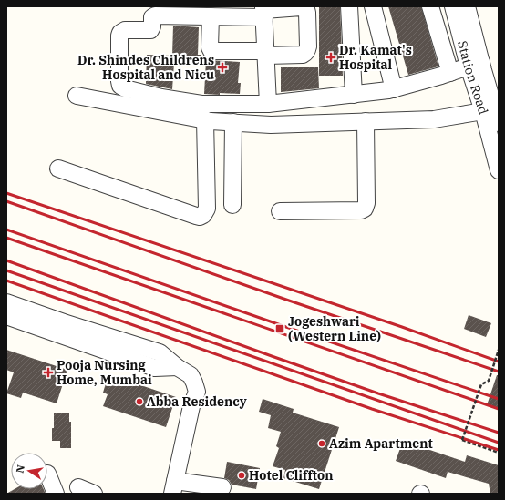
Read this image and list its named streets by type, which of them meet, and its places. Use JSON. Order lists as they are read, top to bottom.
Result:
{
  "streets": {
    "street": ["Station Road"]
  },
  "places": {
    "health": ["Dr. Kamat's Hospital", "Dr. Shindes Childrens Hospital and Nicu", "Pooja Nursing Home, Mumbai"],
    "transit": ["Jogeshwari (Western Line)"],
    "other": ["Abba Residency", "Azim Apartment", "Hotel Cliffton"]
  },
  "north": "left"
}
